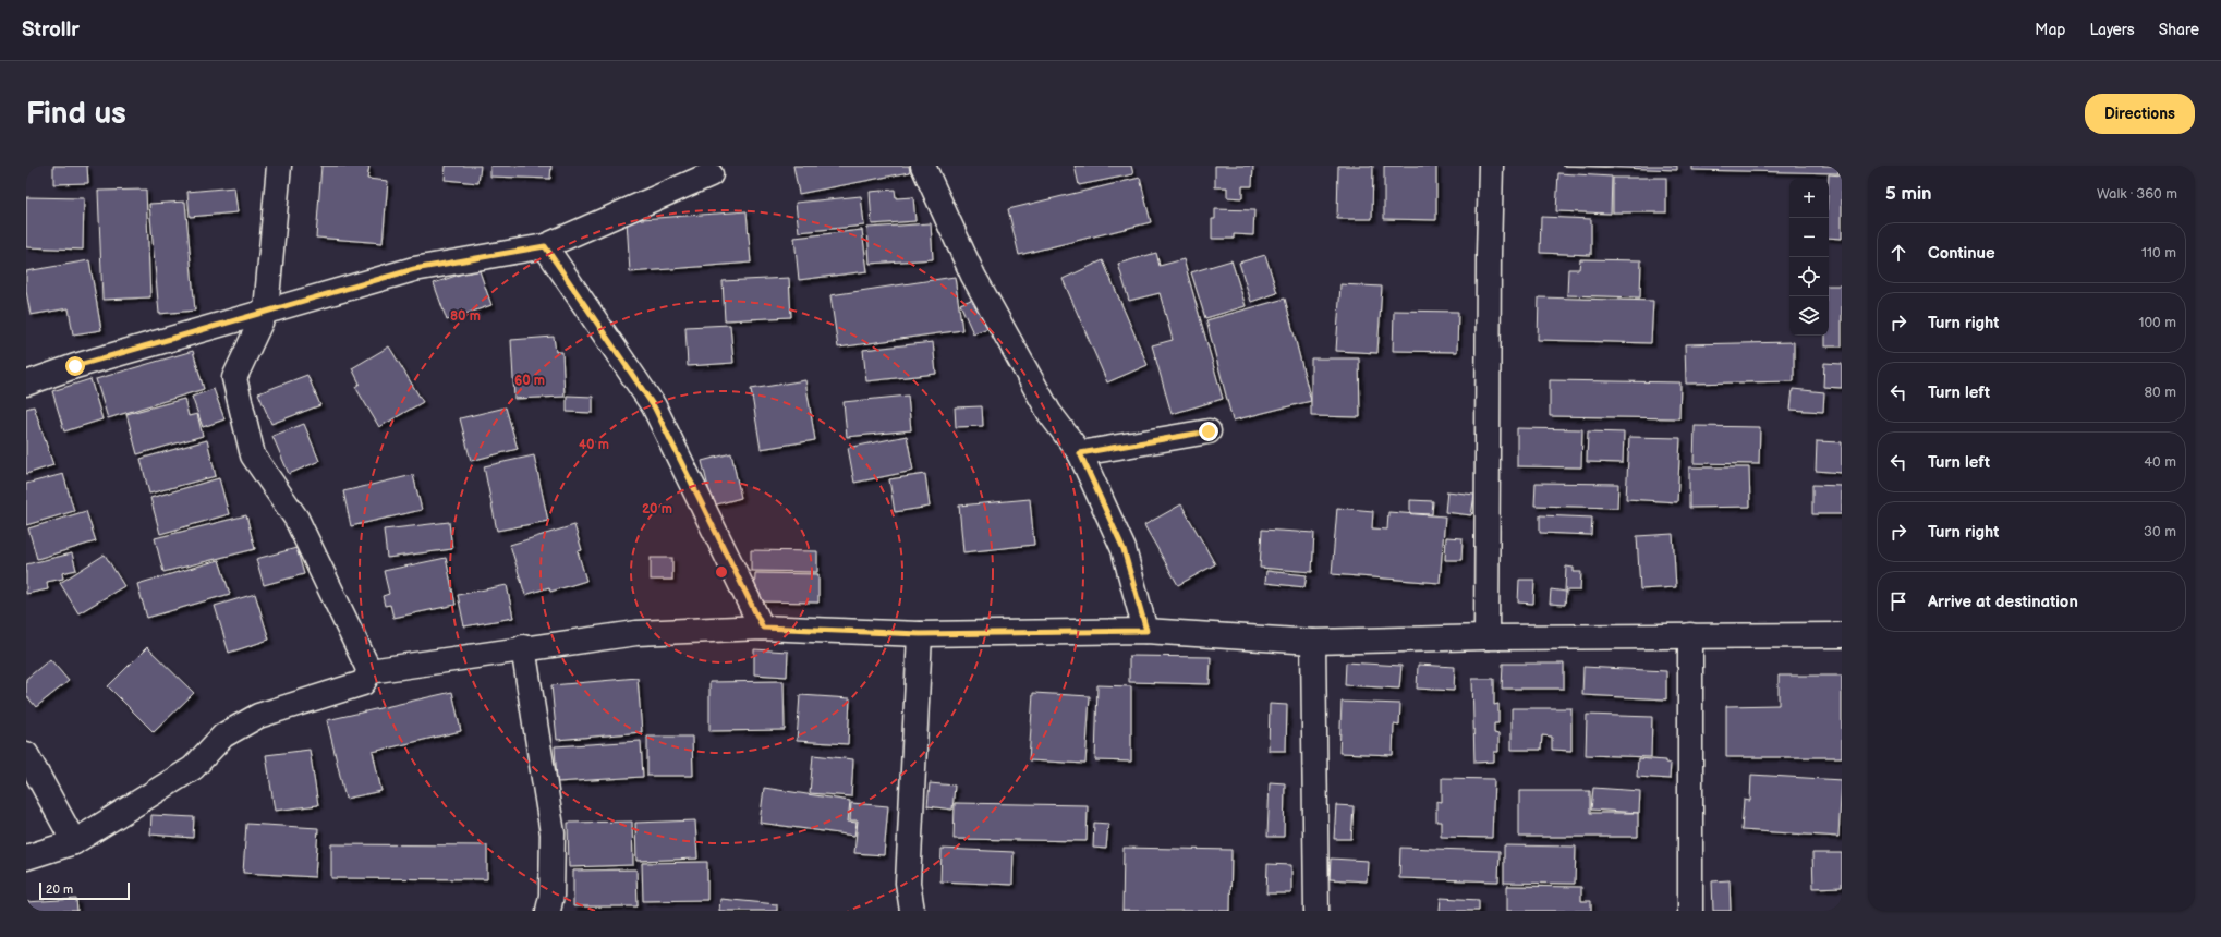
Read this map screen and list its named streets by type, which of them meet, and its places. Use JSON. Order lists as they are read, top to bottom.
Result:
{
  "scale_bar": "20 m",
  "page": {
    "header": "Strollr",
    "nav": ["Map", "Layers", "Share"],
    "buttons": "Directions",
    "title": "Find us",
    "heading": ["5 min", "Walk · 360 m"],
    "map_buttons": ["+", "−"],
    "list": [
      ["Continue", "110 m"],
      ["Turn right", "100 m"],
      ["Turn left", "80 m"],
      ["Turn left", "40 m"],
      ["Turn right", "30 m"],
      "Arrive at destination"
    ],
    "scale": "20 m"
  },
  "rings": [
    "80 m",
    "60 m",
    "40 m",
    "20 m"
  ]
}
